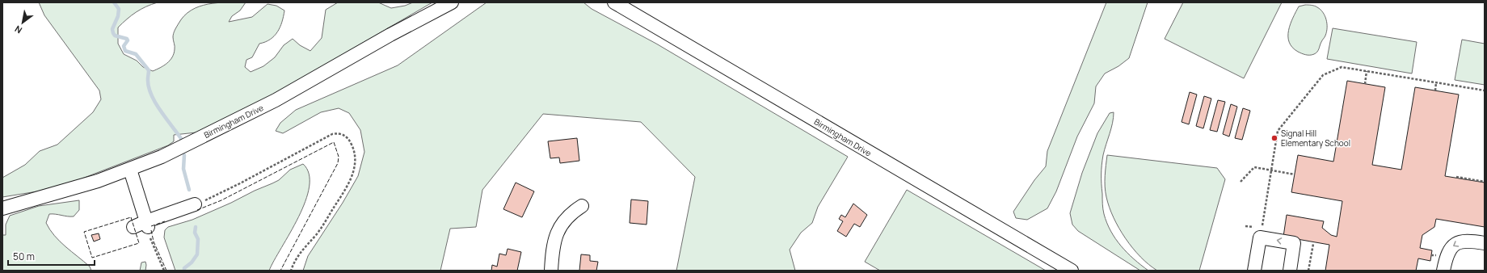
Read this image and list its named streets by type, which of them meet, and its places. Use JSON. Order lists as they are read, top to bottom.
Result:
{
  "streets": {
    "street": ["Birmingham Drive"]
  },
  "places": ["Signal Hill Elementary School"],
  "scale_bar": "50 m",
  "north": "bottom left"
}
